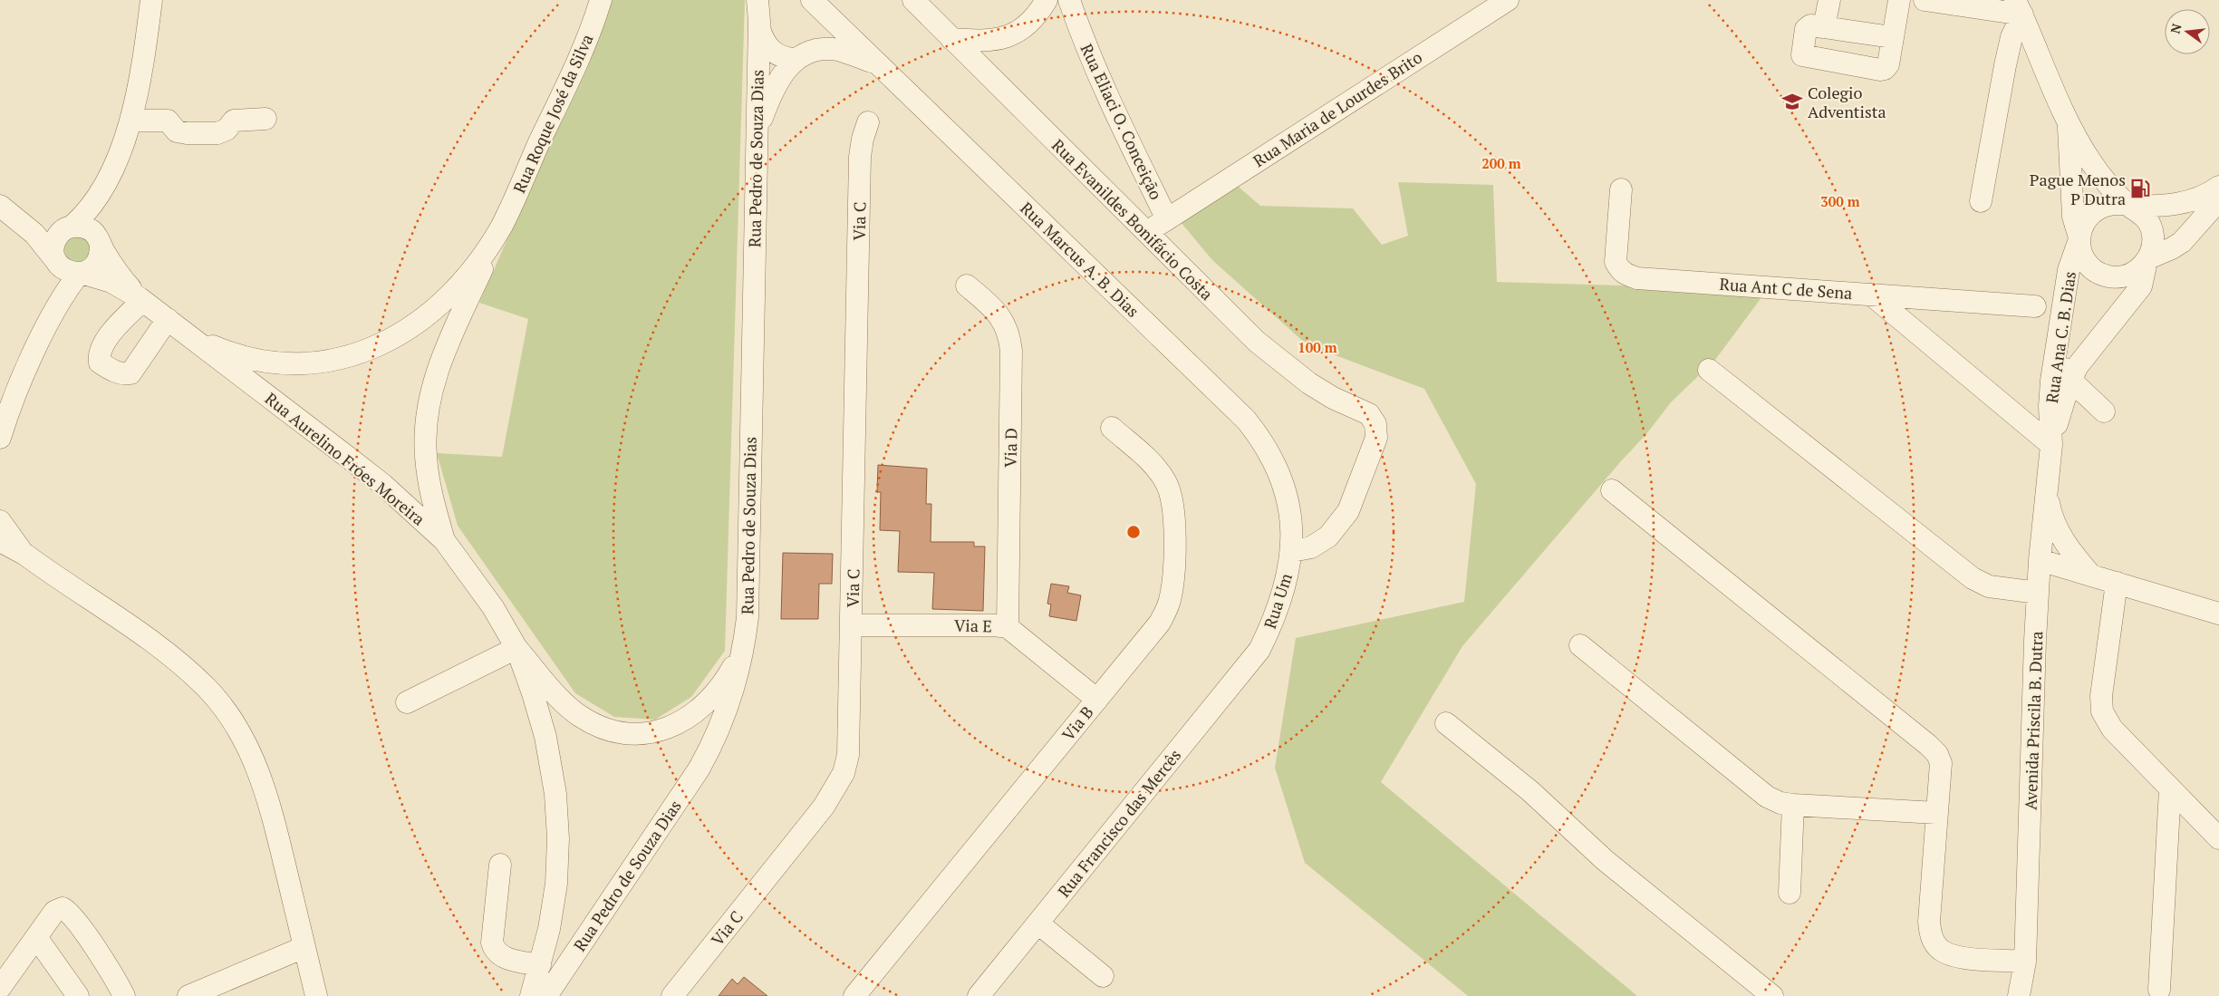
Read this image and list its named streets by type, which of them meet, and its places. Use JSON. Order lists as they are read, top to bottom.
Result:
{
  "streets": {
    "street": [
      "Rua Maria de Lourdes Brito",
      "Rua Roque José da Silva",
      "Rua Eliaci O. Conceição",
      "Rua Pedro de Souza Dias",
      "Rua Evanildes Bonifácio Costa",
      "Via C",
      "Rua Marcus A. B. Dias",
      "Rua Ant C de Sena",
      "Rua Ana C. B. Dias",
      "Via D",
      "Rua Aurelino Fróes Moreira",
      "Rua Um",
      "Via E",
      "Avenida Priscila B. Dutra",
      "Via B",
      "Rua Francisco das Mercês"
    ]
  },
  "crossings": [
    ["Rua Maria de Lourdes Brito", "Rua Eliaci O. Conceição"],
    ["Rua Roque José da Silva", "Rua Aurelino Fróes Moreira"],
    ["Rua Eliaci O. Conceição", "Rua Evanildes Bonifácio Costa"],
    ["Rua Evanildes Bonifácio Costa", "Rua Marcus A. B. Dias"],
    ["Rua Evanildes Bonifácio Costa", "Rua Um"],
    ["Via C", "Via E"],
    ["Rua Marcus A. B. Dias", "Rua Um"],
    ["Rua Ana C. B. Dias", "Avenida Priscila B. Dutra"],
    ["Via D", "Via E"],
    ["Rua Um", "Rua Francisco das Mercês"],
    ["Via E", "Via B"]
  ],
  "places": {
    "school or university": ["Colegio Adventista"],
    "fuel station": ["Pague Menos P Dutra"]
  },
  "north": "left",
  "rings": ["200 m", "300 m", "100 m"]
}
